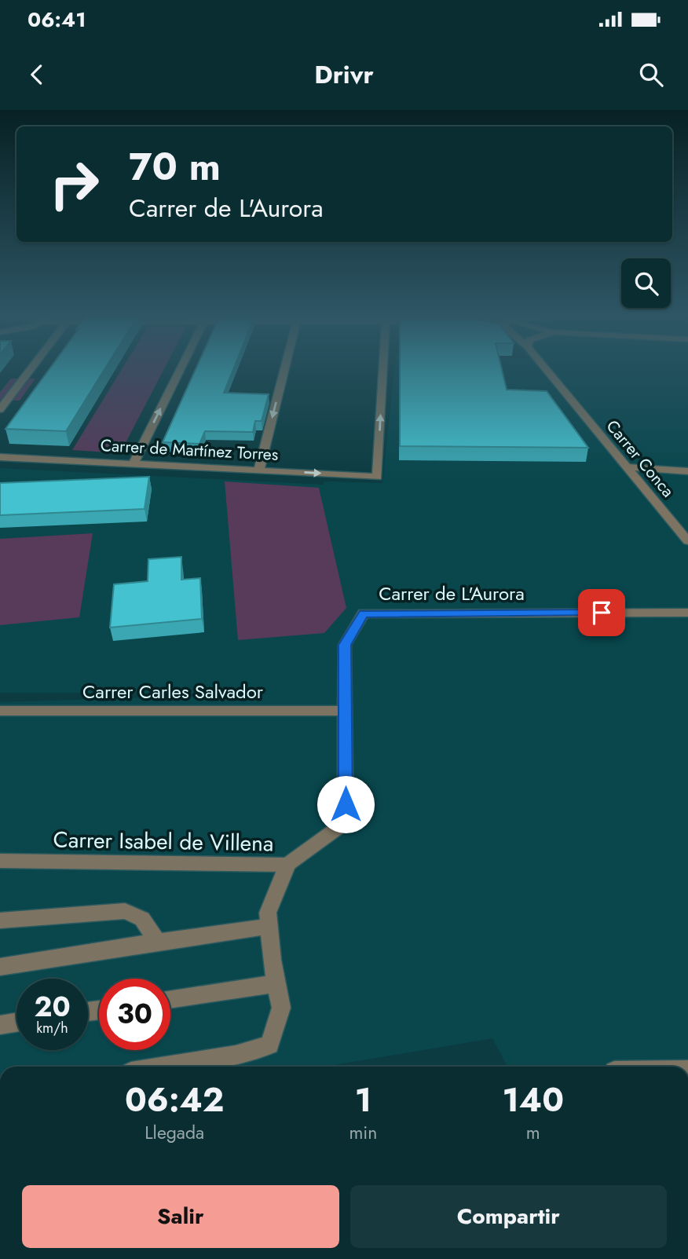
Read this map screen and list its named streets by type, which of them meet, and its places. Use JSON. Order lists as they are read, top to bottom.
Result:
{
  "streets": {
    "street": [
      "Carrer de Martínez Torres",
      "Carrer Conca",
      "Carrer de L'Aurora",
      "Carrer Carles Salvador",
      "Carrer Isabel de Villena"
    ]
  },
  "crossings": [
    ["Carrer de L'Aurora", "Carrer Carles Salvador"],
    ["Carrer de L'Aurora", "Carrer Isabel de Villena"]
  ],
  "page": {
    "status": "06:41",
    "header": "Drivr",
    "turn": ["70 m", "Carrer de L'Aurora"],
    "speed": "20 km/h",
    "limit": "30",
    "eta": [
      "06:42",
      "Llegada",
      "1",
      "min",
      "140",
      "m"
    ],
    "buttons": ["Salir", "Compartir"]
  }
}
